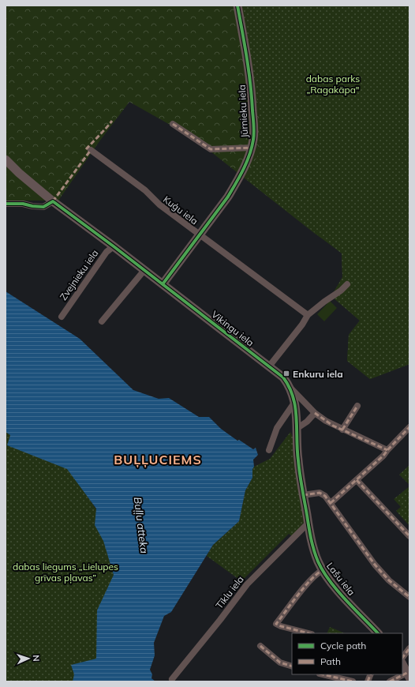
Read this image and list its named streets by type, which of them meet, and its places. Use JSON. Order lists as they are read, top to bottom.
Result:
{
  "streets": {
    "street": [
      "Jūrnieku iela",
      "Kuģu iela",
      "Zvejnieku iela",
      "Vikingu iela",
      "Lašu iela",
      "Tīklu iela"
    ]
  },
  "crossings": [
    ["Jūrnieku iela", "Kuģu iela"],
    ["Jūrnieku iela", "Vikingu iela"],
    ["Zvejnieku iela", "Vikingu iela"],
    ["Vikingu iela", "Lašu iela"],
    ["Vikingu iela", "Tīklu iela"],
    ["Lašu iela", "Tīklu iela"]
  ],
  "districts": ["BUĻĻUCIEMS"],
  "water": ["Buļļu atteka"],
  "parks": ["dabas parks „Ragakāpa\"", "dabas liegums „Lielupes grīvas pļavas”"],
  "places": {
    "transit": ["Enkuru iela"]
  },
  "legend": ["Cycle path", "Path"],
  "north": "right"
}
